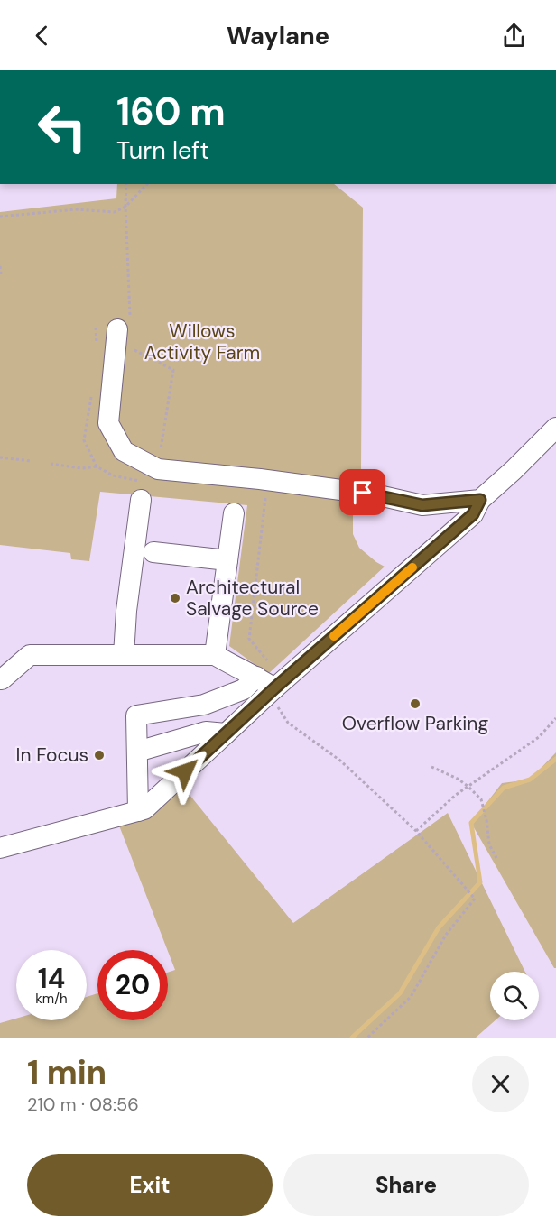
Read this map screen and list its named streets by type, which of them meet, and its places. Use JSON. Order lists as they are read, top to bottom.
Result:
{
  "parks": ["Willows Activity Farm"],
  "places": ["Architectural Salvage Source", "Overflow Parking", "In Focus"],
  "page": {
    "header": "Waylane",
    "turn": ["160 m", "Turn left"],
    "speed": "14 km/h",
    "limit": "20",
    "heading": ["1 min", "210 m · 08:56"],
    "buttons": ["Exit", "Share"]
  }
}
